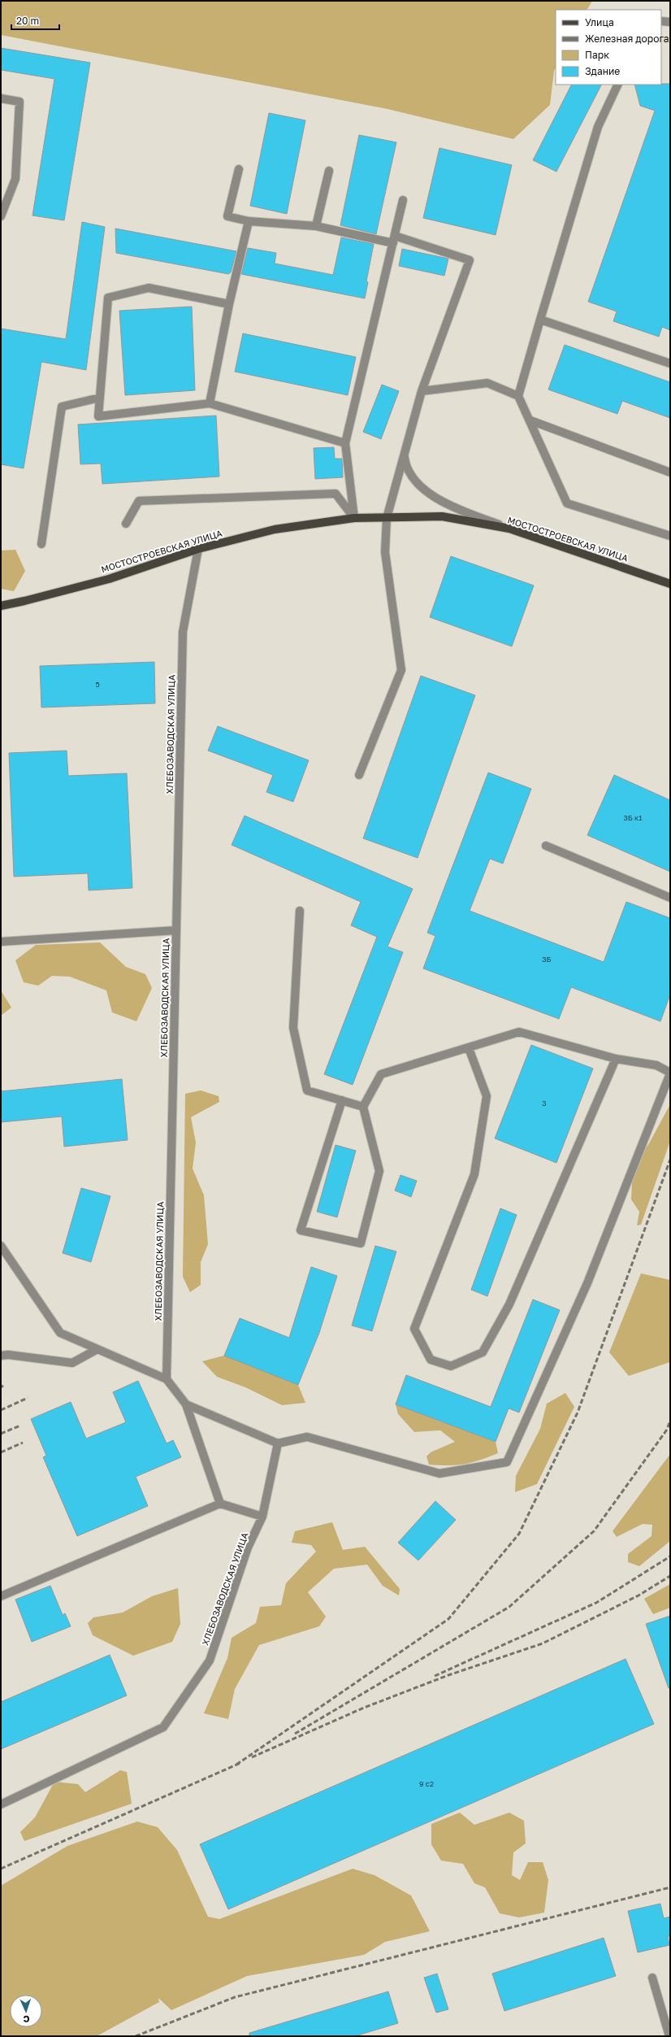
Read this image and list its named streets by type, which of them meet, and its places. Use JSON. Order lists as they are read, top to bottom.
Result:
{
  "streets": {
    "main road": ["МОСТОСТРОЕВСКАЯ УЛИЦА"],
    "street": ["ХЛЕБОЗАВОДСКАЯ УЛИЦА"]
  },
  "crossings": [
    ["МОСТОСТРОЕВСКАЯ УЛИЦА", "ХЛЕБОЗАВОДСКАЯ УЛИЦА"]
  ],
  "house_numbers": [
    "5",
    "3Б к1",
    "3Б",
    "3",
    "9 с2"
  ],
  "legend": [
    "Улица",
    "Железная дорога",
    "Парк",
    "Здание"
  ],
  "scale_bar": "20 m",
  "north": "bottom"
}
